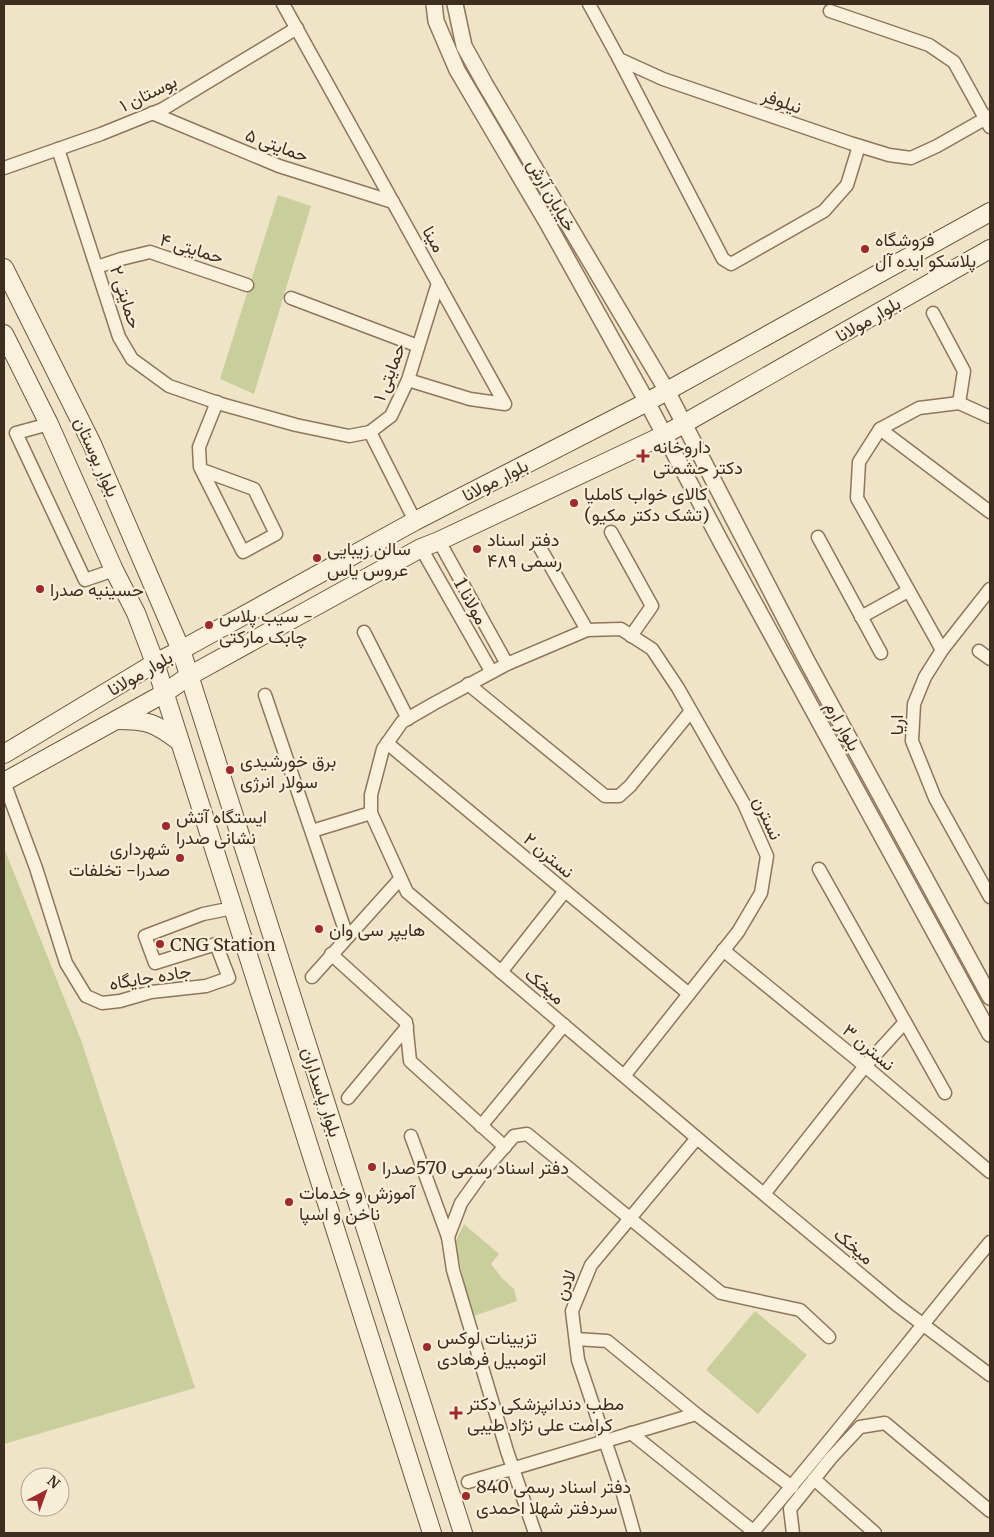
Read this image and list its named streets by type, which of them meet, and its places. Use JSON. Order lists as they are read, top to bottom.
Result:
{
  "streets": {
    "main road": ["بلوار مولانا", "بلوار بوستان", "بلوار پاسداران"],
    "street": [
      "بوستان ۱",
      "نیلوفر",
      "حمایتی ۵",
      "خیابان آرش",
      "مینا",
      "حمایتی ۴",
      "حمایتی ۲",
      "حمایتی ۱",
      "مولانا 1",
      "اریا",
      "بلوار ارم",
      "نسترن",
      "نسترن ۲",
      "جاده جایگاه",
      "میخک",
      "نسترن ۳",
      "لادن"
    ]
  },
  "crossings": [
    ["بوستان ۱", "حمایتی ۵"],
    ["بوستان ۱", "مینا"],
    ["بوستان ۱", "حمایتی ۲"],
    ["حمایتی ۵", "مینا"],
    ["خیابان آرش", "بلوار مولانا"],
    ["خیابان آرش", "بلوار ارم"],
    ["مینا", "حمایتی ۱"],
    ["حمایتی ۴", "حمایتی ۲"],
    ["حمایتی ۲", "حمایتی ۱"],
    ["بلوار مولانا", "بلوار بوستان"],
    ["بلوار مولانا", "مولانا 1"],
    ["بلوار مولانا", "بلوار ارم"],
    ["بلوار مولانا", "جاده جایگاه"],
    ["بلوار مولانا", "بلوار پاسداران"],
    ["بلوار بوستان", "بلوار پاسداران"],
    ["مولانا 1", "میخک"],
    ["نسترن", "نسترن ۲"],
    ["نسترن", "میخک"],
    ["نسترن", "نسترن ۳"],
    ["نسترن ۲", "میخک"],
    ["جاده جایگاه", "بلوار پاسداران"],
    ["میخک", "لادن"]
  ],
  "places": {
    "other": [
      "فروشگاه پلاسکو ایده آل",
      "کالای خواب کاملیا (تشک دکتر مکیو)",
      "دفتر اسناد رسمی ۴۸۹",
      "سالن زیبایی عروس یاس",
      "حسینیه صدرا",
      "سیب پلاس - چابک مارکتی",
      "برق خورشیدی سولار انرژی",
      "ایستگاه آتش نشانی صدرا",
      "شهرداری صدرا- تخلفات",
      "هایپر سی وان",
      "CNG Station",
      "دفتر اسناد رسمی 570صدرا",
      "آموزش و خدمات ناخن و اسپا",
      "تزیینات لوکس اتومبیل فرهادی",
      "دفتر اسناد رسمی 840 سردفتر شهلا احمدی"
    ],
    "health": ["داروخانه دکتر حشمتی", "مطب دندانپزشکی دکتر کرامت علی نژاد طیبی"]
  },
  "north": "top right"
}
